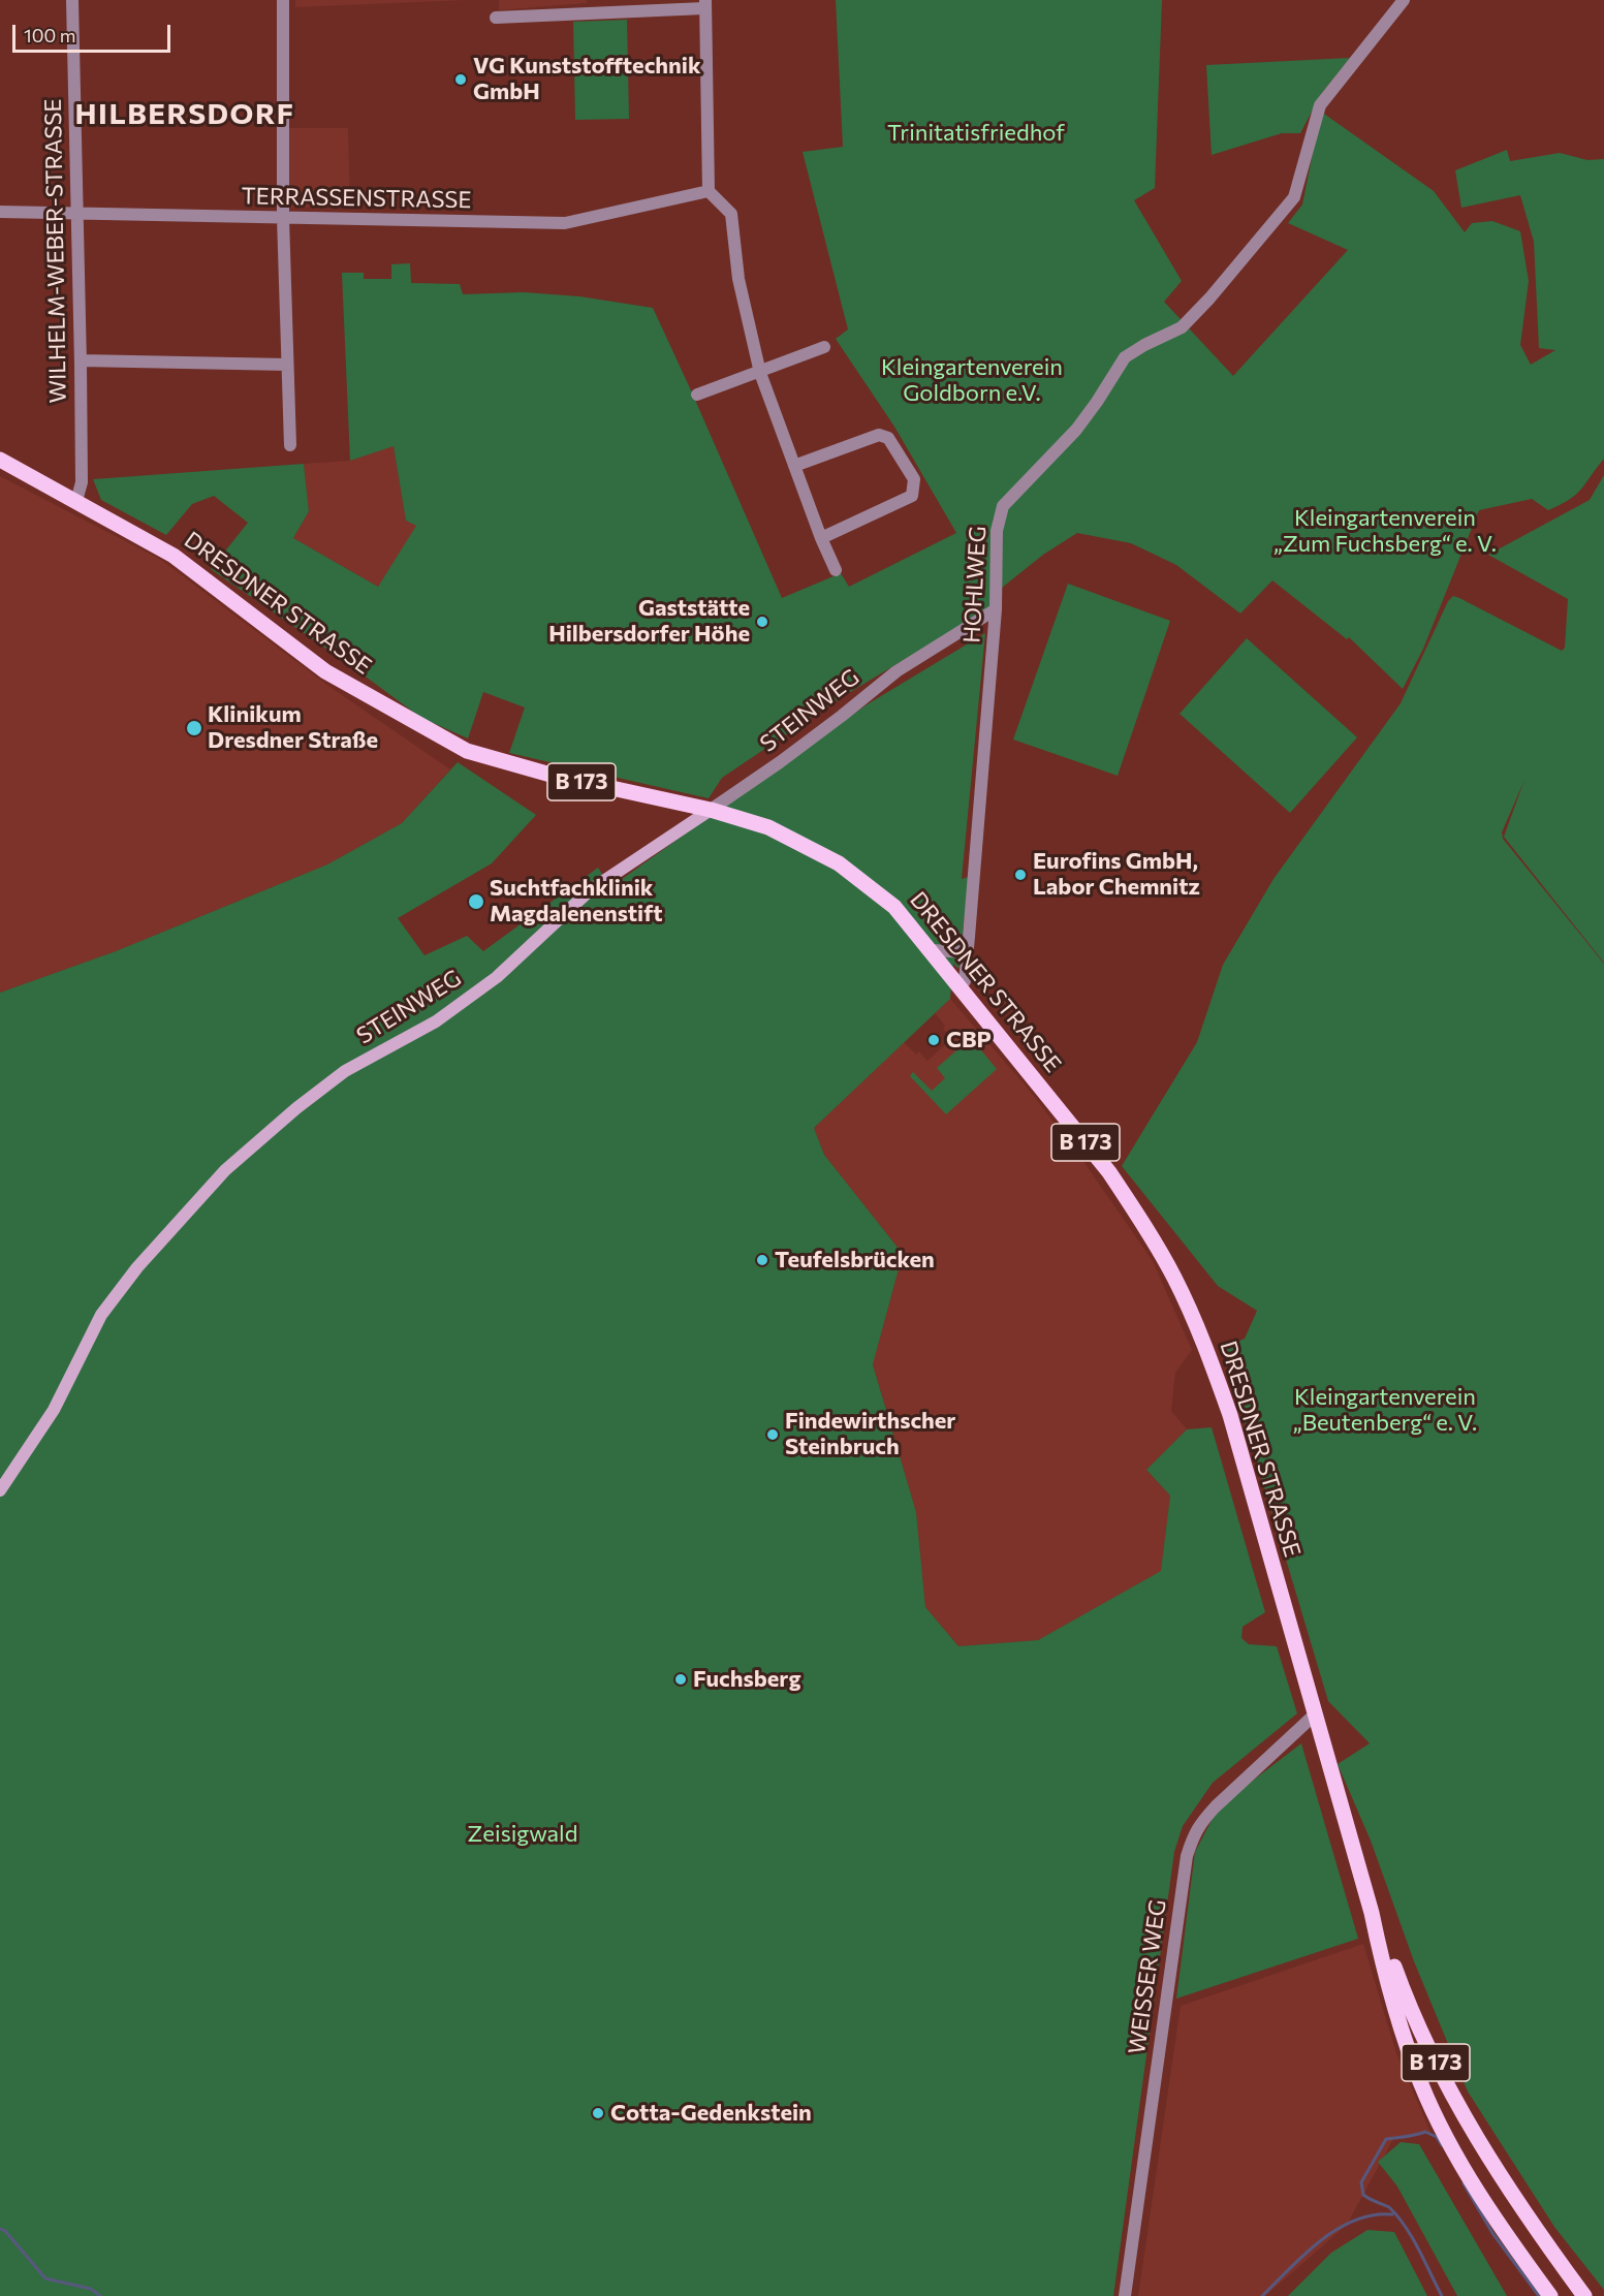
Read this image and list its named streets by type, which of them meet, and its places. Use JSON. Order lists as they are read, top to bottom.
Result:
{
  "streets": {
    "main road": ["DRESDNER STRASSE", "B 173"],
    "street": [
      "TERRASSENSTRASSE",
      "WILHELM-WEBER-STRASSE",
      "HOHLWEG",
      "STEINWEG",
      "WEISSER WEG"
    ]
  },
  "crossings": [
    ["TERRASSENSTRASSE", "WILHELM-WEBER-STRASSE"],
    ["WILHELM-WEBER-STRASSE", "DRESDNER STRASSE"],
    ["HOHLWEG", "DRESDNER STRASSE"],
    ["HOHLWEG", "STEINWEG"],
    ["DRESDNER STRASSE", "STEINWEG"],
    ["DRESDNER STRASSE", "B 173"],
    ["DRESDNER STRASSE", "WEISSER WEG"]
  ],
  "districts": ["HILBERSDORF"],
  "parks": [
    "Trinitatisfriedhof",
    "Kleingartenverein Goldborn e.V.",
    "Kleingartenverein „Zum Fuchsberg“ e. V.",
    "Kleingartenverein „Beutenberg“ e. V.",
    "Zeisigwald"
  ],
  "places": [
    "VG Kunststofftechnik GmbH",
    "Gaststätte Hilbersdorfer Höhe",
    "Klinikum Dresdner Straße",
    "Eurofins GmbH, Labor Chemnitz",
    "Suchtfachklinik Magdalenenstift",
    "CBP",
    "Teufelsbrücken",
    "Findewirthscher Steinbruch",
    "Fuchsberg",
    "Cotta-Gedenkstein"
  ],
  "scale_bar": "100 m"
}
